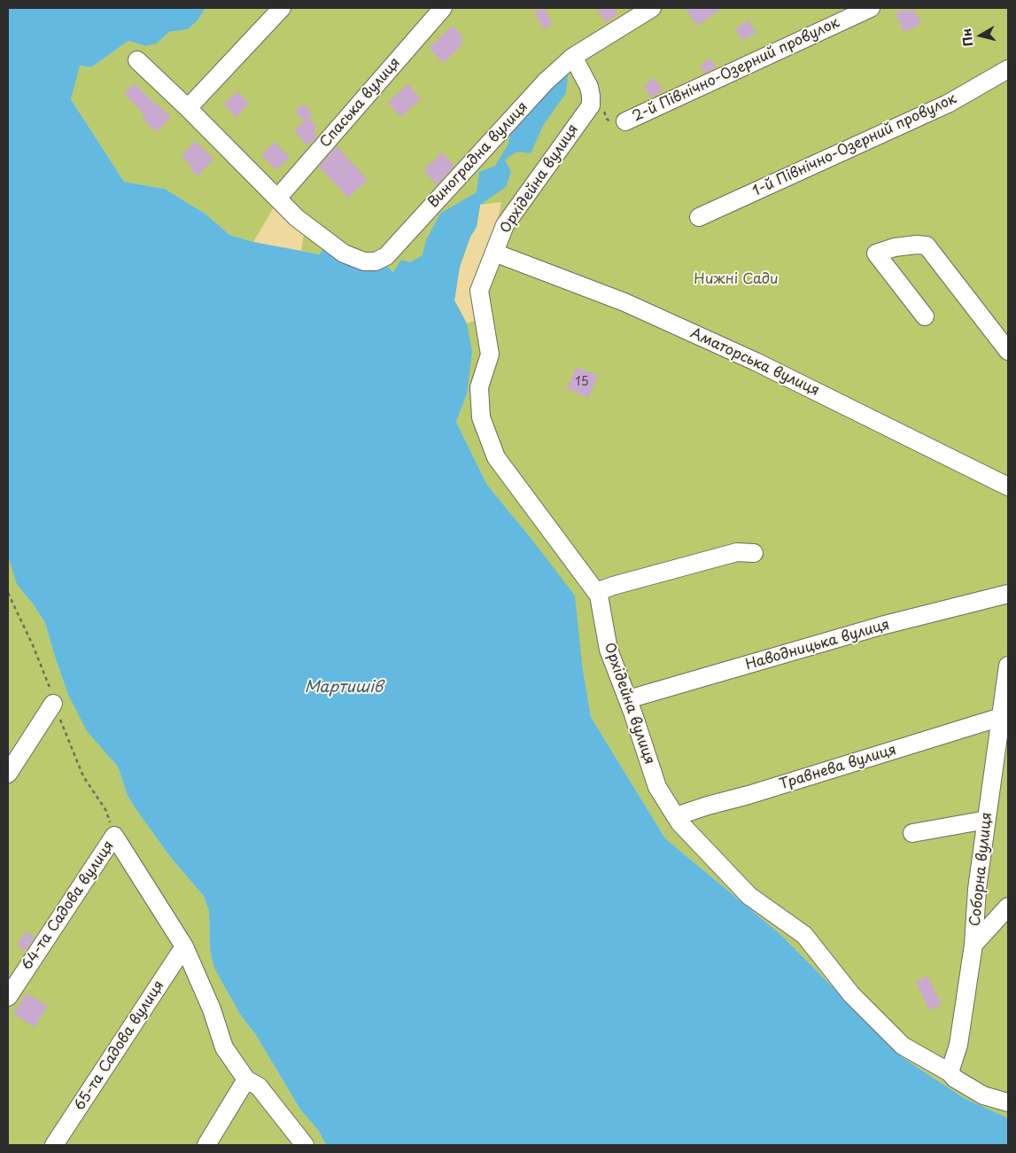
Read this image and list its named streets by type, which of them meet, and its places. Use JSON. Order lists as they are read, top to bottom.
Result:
{
  "streets": {
    "street": [
      "2-й Північно-Озерний провулок",
      "Спаська вулиця",
      "1-й Північно-Озерний провулок",
      "Виноградна вулиця",
      "Орхідейна вулиця",
      "Аматорська вулиця",
      "Наводницька вулиця",
      "Травнева вулиця",
      "Соборна вулиця",
      "64-та Садова вулиця",
      "65-та Садова вулиця"
    ]
  },
  "crossings": [
    ["Спаська вулиця", "Виноградна вулиця"],
    ["Орхідейна вулиця", "Аматорська вулиця"],
    ["Орхідейна вулиця", "Наводницька вулиця"],
    ["Орхідейна вулиця", "Травнева вулиця"],
    ["Орхідейна вулиця", "Соборна вулиця"],
    ["Травнева вулиця", "Соборна вулиця"],
    ["64-та Садова вулиця", "65-та Садова вулиця"]
  ],
  "water": ["Мартишів"],
  "parks": ["Нижні Сади"],
  "house_numbers": ["15"],
  "north": "left"
}
